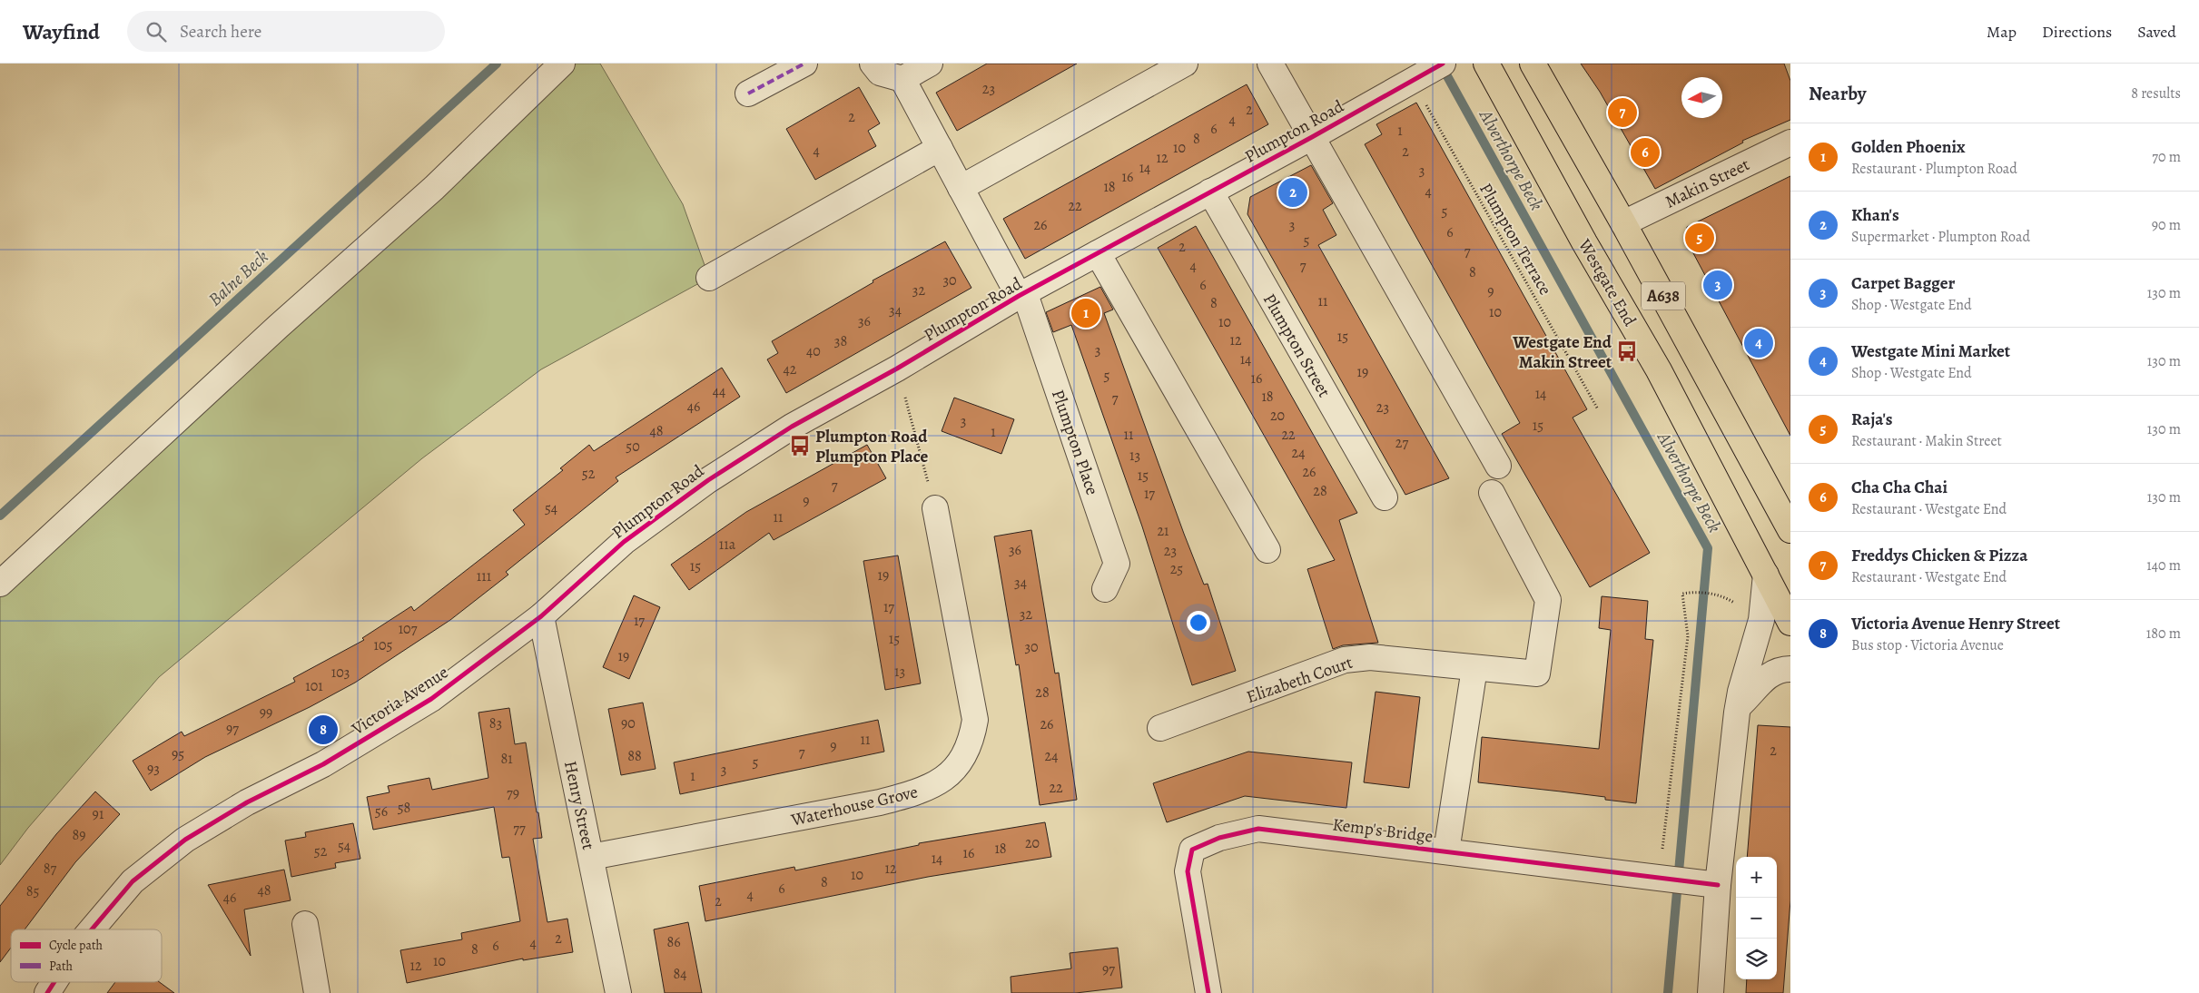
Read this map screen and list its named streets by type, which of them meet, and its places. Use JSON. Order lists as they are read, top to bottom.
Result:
{
  "streets": {
    "highway": ["Westgate End", "A638"],
    "street": [
      "Plumpton Road",
      "Makin Street",
      "Plumpton Street",
      "Plumpton Place",
      "Elizabeth Court",
      "Victoria Avenue",
      "Henry Street",
      "Waterhouse Grove",
      "Kemp's Bridge"
    ],
    "path": ["Plumpton Terrace"]
  },
  "crossings": [
    ["Plumpton Road", "Plumpton Terrace"],
    ["Plumpton Road", "Plumpton Street"],
    ["Plumpton Road", "Plumpton Place"],
    ["Plumpton Road", "Victoria Avenue"],
    ["Plumpton Road", "Henry Street"],
    ["Makin Street", "A638"],
    ["Victoria Avenue", "Henry Street"],
    ["Henry Street", "Waterhouse Grove"]
  ],
  "water": ["Alverthorpe Beck", "Balne Beck"],
  "places": {
    "bus stop": ["Westgate End Makin Street", "Plumpton Road Plumpton Place"]
  },
  "house_numbers": [
    "23",
    "2",
    "2",
    "4",
    "6",
    "1",
    "8",
    "10",
    "4",
    "2",
    "12",
    "14",
    "3",
    "16",
    "18",
    "4",
    "22",
    "5",
    "26",
    "3",
    "6",
    "5",
    "2",
    "7",
    "4",
    "7",
    "8",
    "30",
    "6",
    "32",
    "9",
    "11",
    "8",
    "34",
    "10",
    "36",
    "10",
    "15",
    "12",
    "38",
    "3",
    "40",
    "14",
    "42",
    "19",
    "5",
    "16",
    "44",
    "14",
    "18",
    "7",
    "46",
    "23",
    "20",
    "3",
    "15",
    "48",
    "1",
    "11",
    "22",
    "27",
    "50",
    "24",
    "13",
    "26",
    "52",
    "15",
    "7",
    "28",
    "17",
    "9",
    "54",
    "11",
    "21",
    "11a",
    "36",
    "23",
    "15",
    "25",
    "19",
    "111",
    "34",
    "17",
    "32",
    "17",
    "107",
    "15",
    "105",
    "30",
    "19",
    "13",
    "103",
    "101",
    "28",
    "99",
    "83",
    "90",
    "26",
    "97",
    "11",
    "9",
    "2",
    "7",
    "95",
    "88",
    "24",
    "81",
    "5",
    "93",
    "3",
    "1",
    "22",
    "79",
    "58",
    "56",
    "91",
    "77",
    "89",
    "20",
    "54",
    "18",
    "52",
    "16",
    "14",
    "87",
    "12",
    "10",
    "8",
    "6",
    "48",
    "85",
    "4",
    "46",
    "2",
    "2",
    "86",
    "4",
    "6",
    "8",
    "10",
    "12",
    "97",
    "84"
  ],
  "legend": ["Cycle path", "Path"],
  "north": "left",
  "page": {
    "header": "Wayfind",
    "search": "Search here",
    "nav": ["Map", "Directions", "Saved"],
    "heading": ["Nearby", "8 results"],
    "pins": [
      "7",
      "6",
      "2",
      "5",
      "3",
      "1",
      "4",
      "8"
    ],
    "list": [
      {
        "mark": "1",
        "name": "Golden Phoenix",
        "note": "Restaurant · Plumpton Road",
        "value": "70 m"
      },
      {
        "mark": "2",
        "name": "Khan's",
        "note": "Supermarket · Plumpton Road",
        "value": "90 m"
      },
      {
        "mark": "3",
        "name": "Carpet Bagger",
        "note": "Shop · Westgate End",
        "value": "130 m"
      },
      {
        "mark": "4",
        "name": "Westgate Mini Market",
        "note": "Shop · Westgate End",
        "value": "130 m"
      },
      {
        "mark": "5",
        "name": "Raja's",
        "note": "Restaurant · Makin Street",
        "value": "130 m"
      },
      {
        "mark": "6",
        "name": "Cha Cha Chai",
        "note": "Restaurant · Westgate End",
        "value": "130 m"
      },
      {
        "mark": "7",
        "name": "Freddys Chicken & Pizza",
        "note": "Restaurant · Westgate End",
        "value": "140 m"
      },
      {
        "mark": "8",
        "name": "Victoria Avenue Henry Street",
        "note": "Bus stop · Victoria Avenue",
        "value": "180 m"
      }
    ],
    "map_buttons": ["+", "−"]
  }
}
